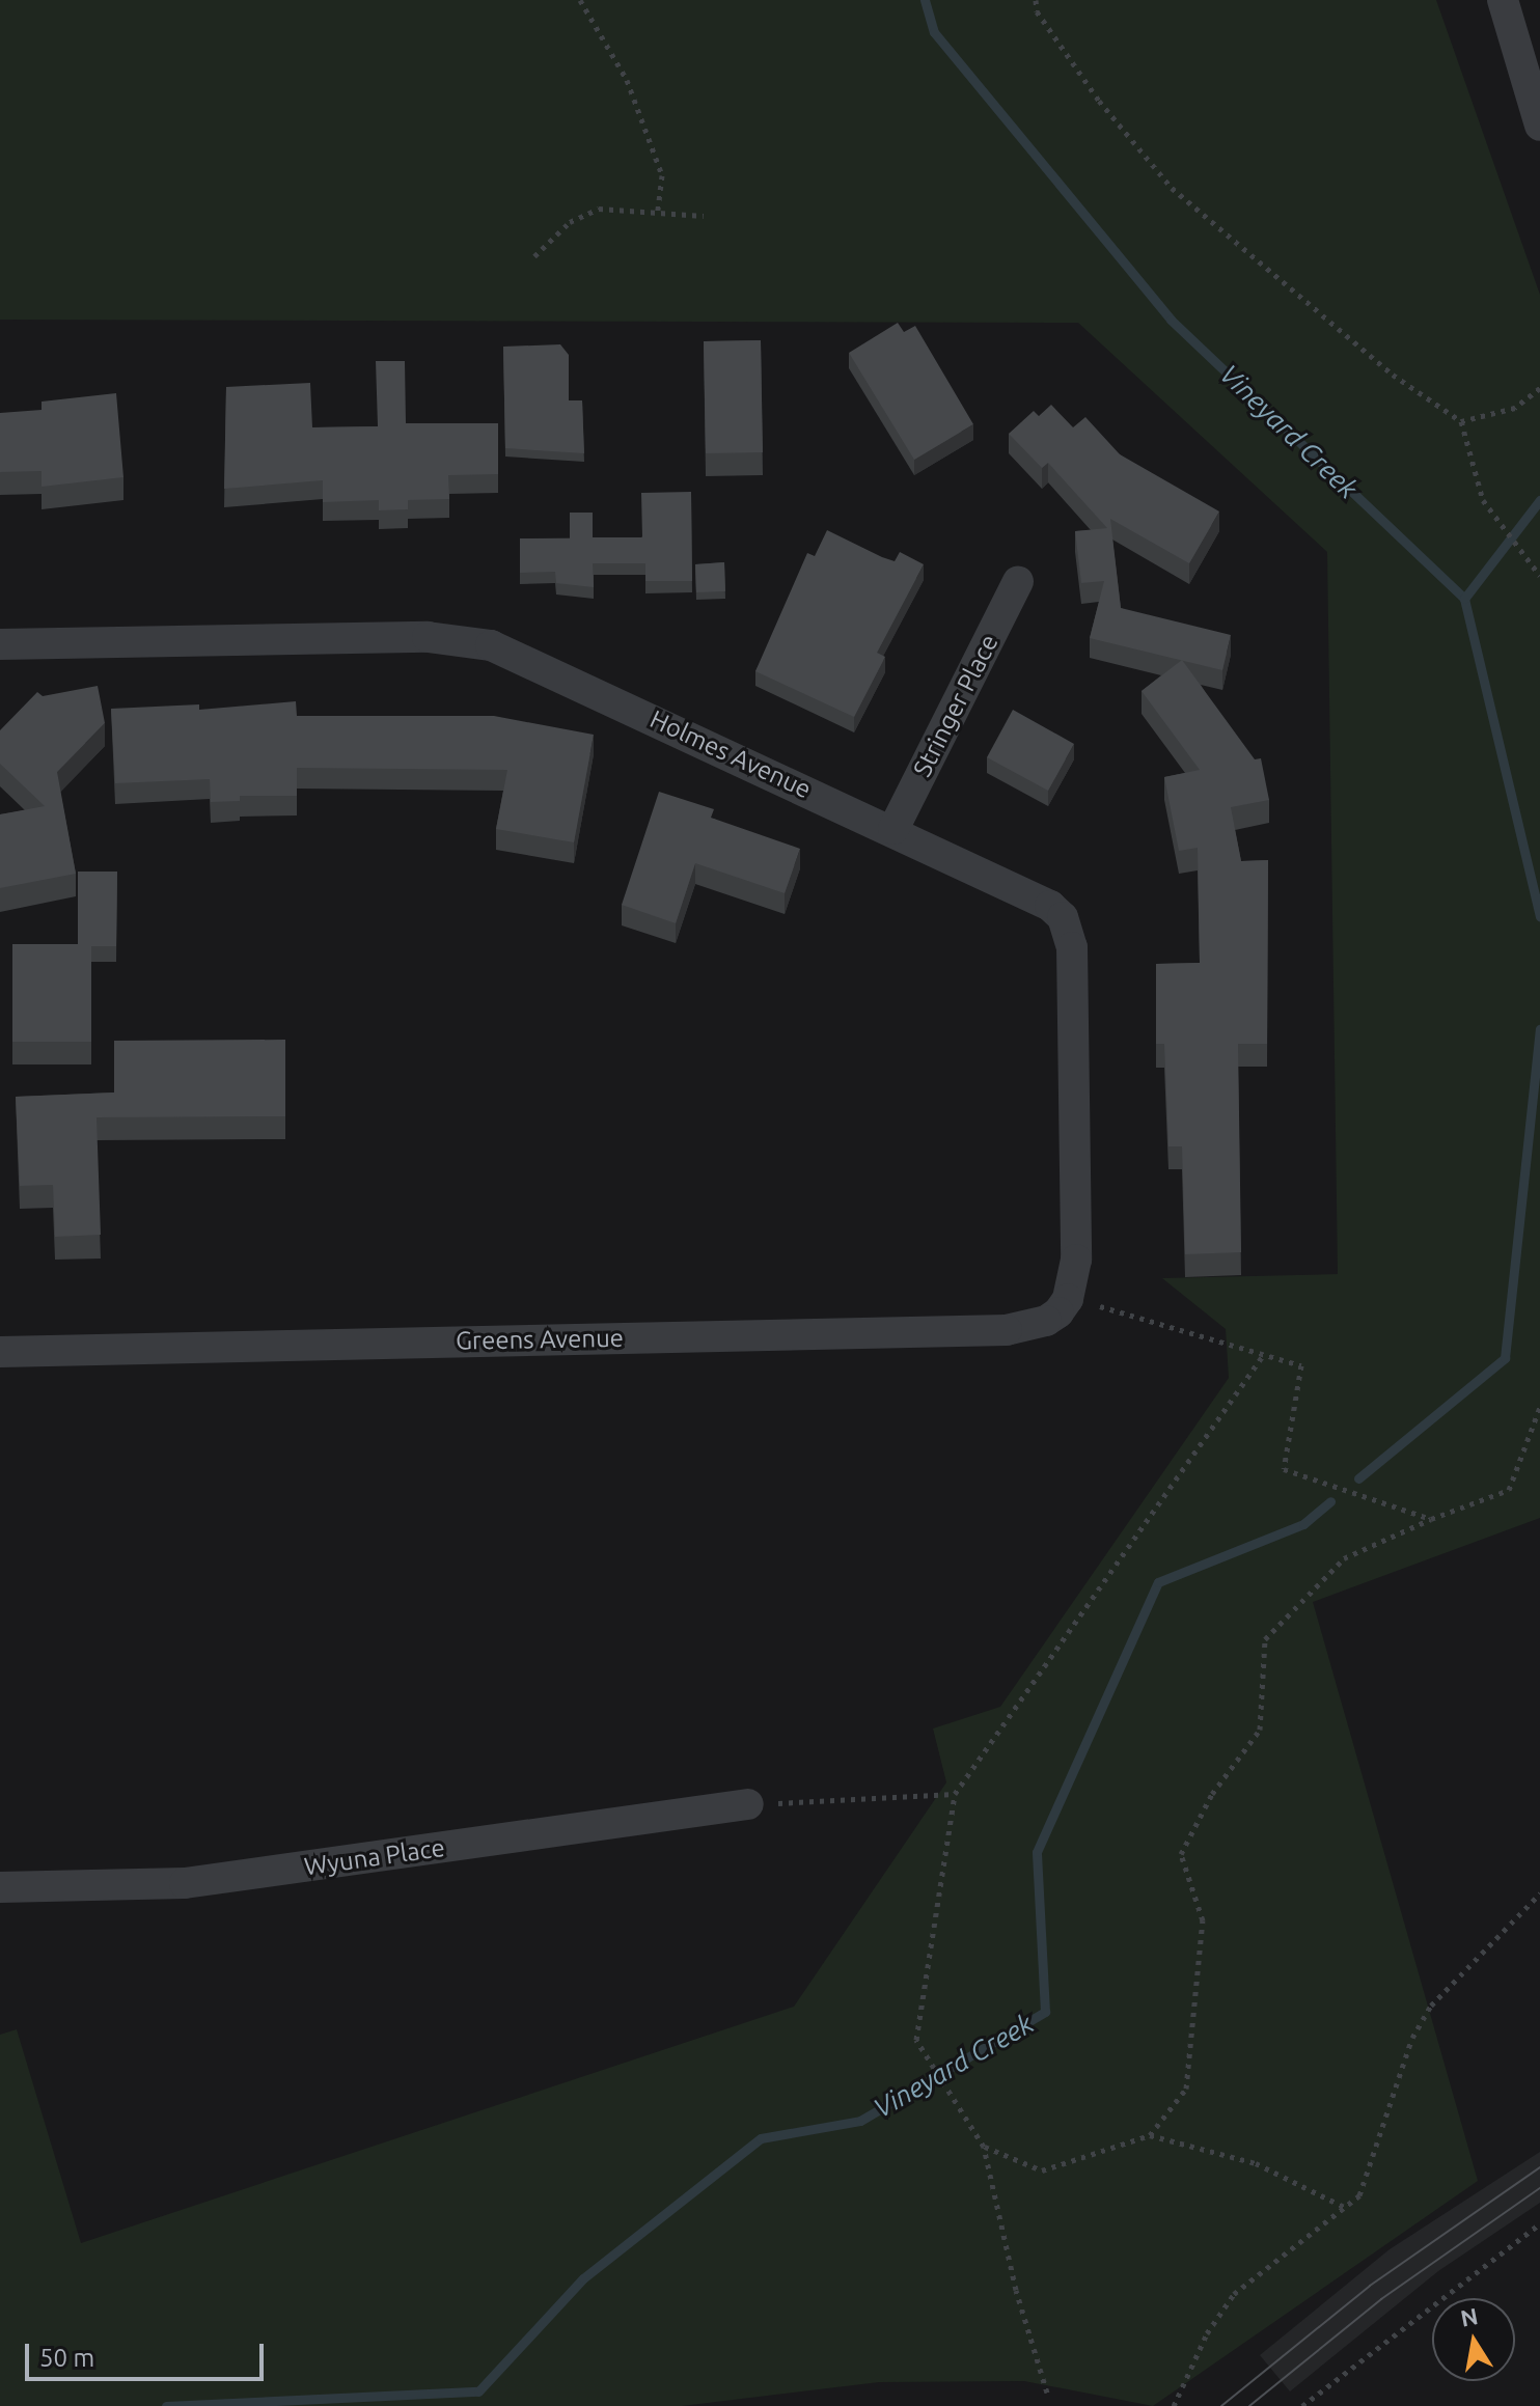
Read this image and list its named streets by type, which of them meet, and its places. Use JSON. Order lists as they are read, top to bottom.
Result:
{
  "streets": {
    "street": [
      "Stringer Place",
      "Holmes Avenue",
      "Greens Avenue",
      "Wyuna Place"
    ]
  },
  "crossings": [
    ["Stringer Place", "Holmes Avenue"],
    ["Holmes Avenue", "Greens Avenue"]
  ],
  "water": ["Vineyard Creek"],
  "scale_bar": "50 m",
  "north": "top"
}
